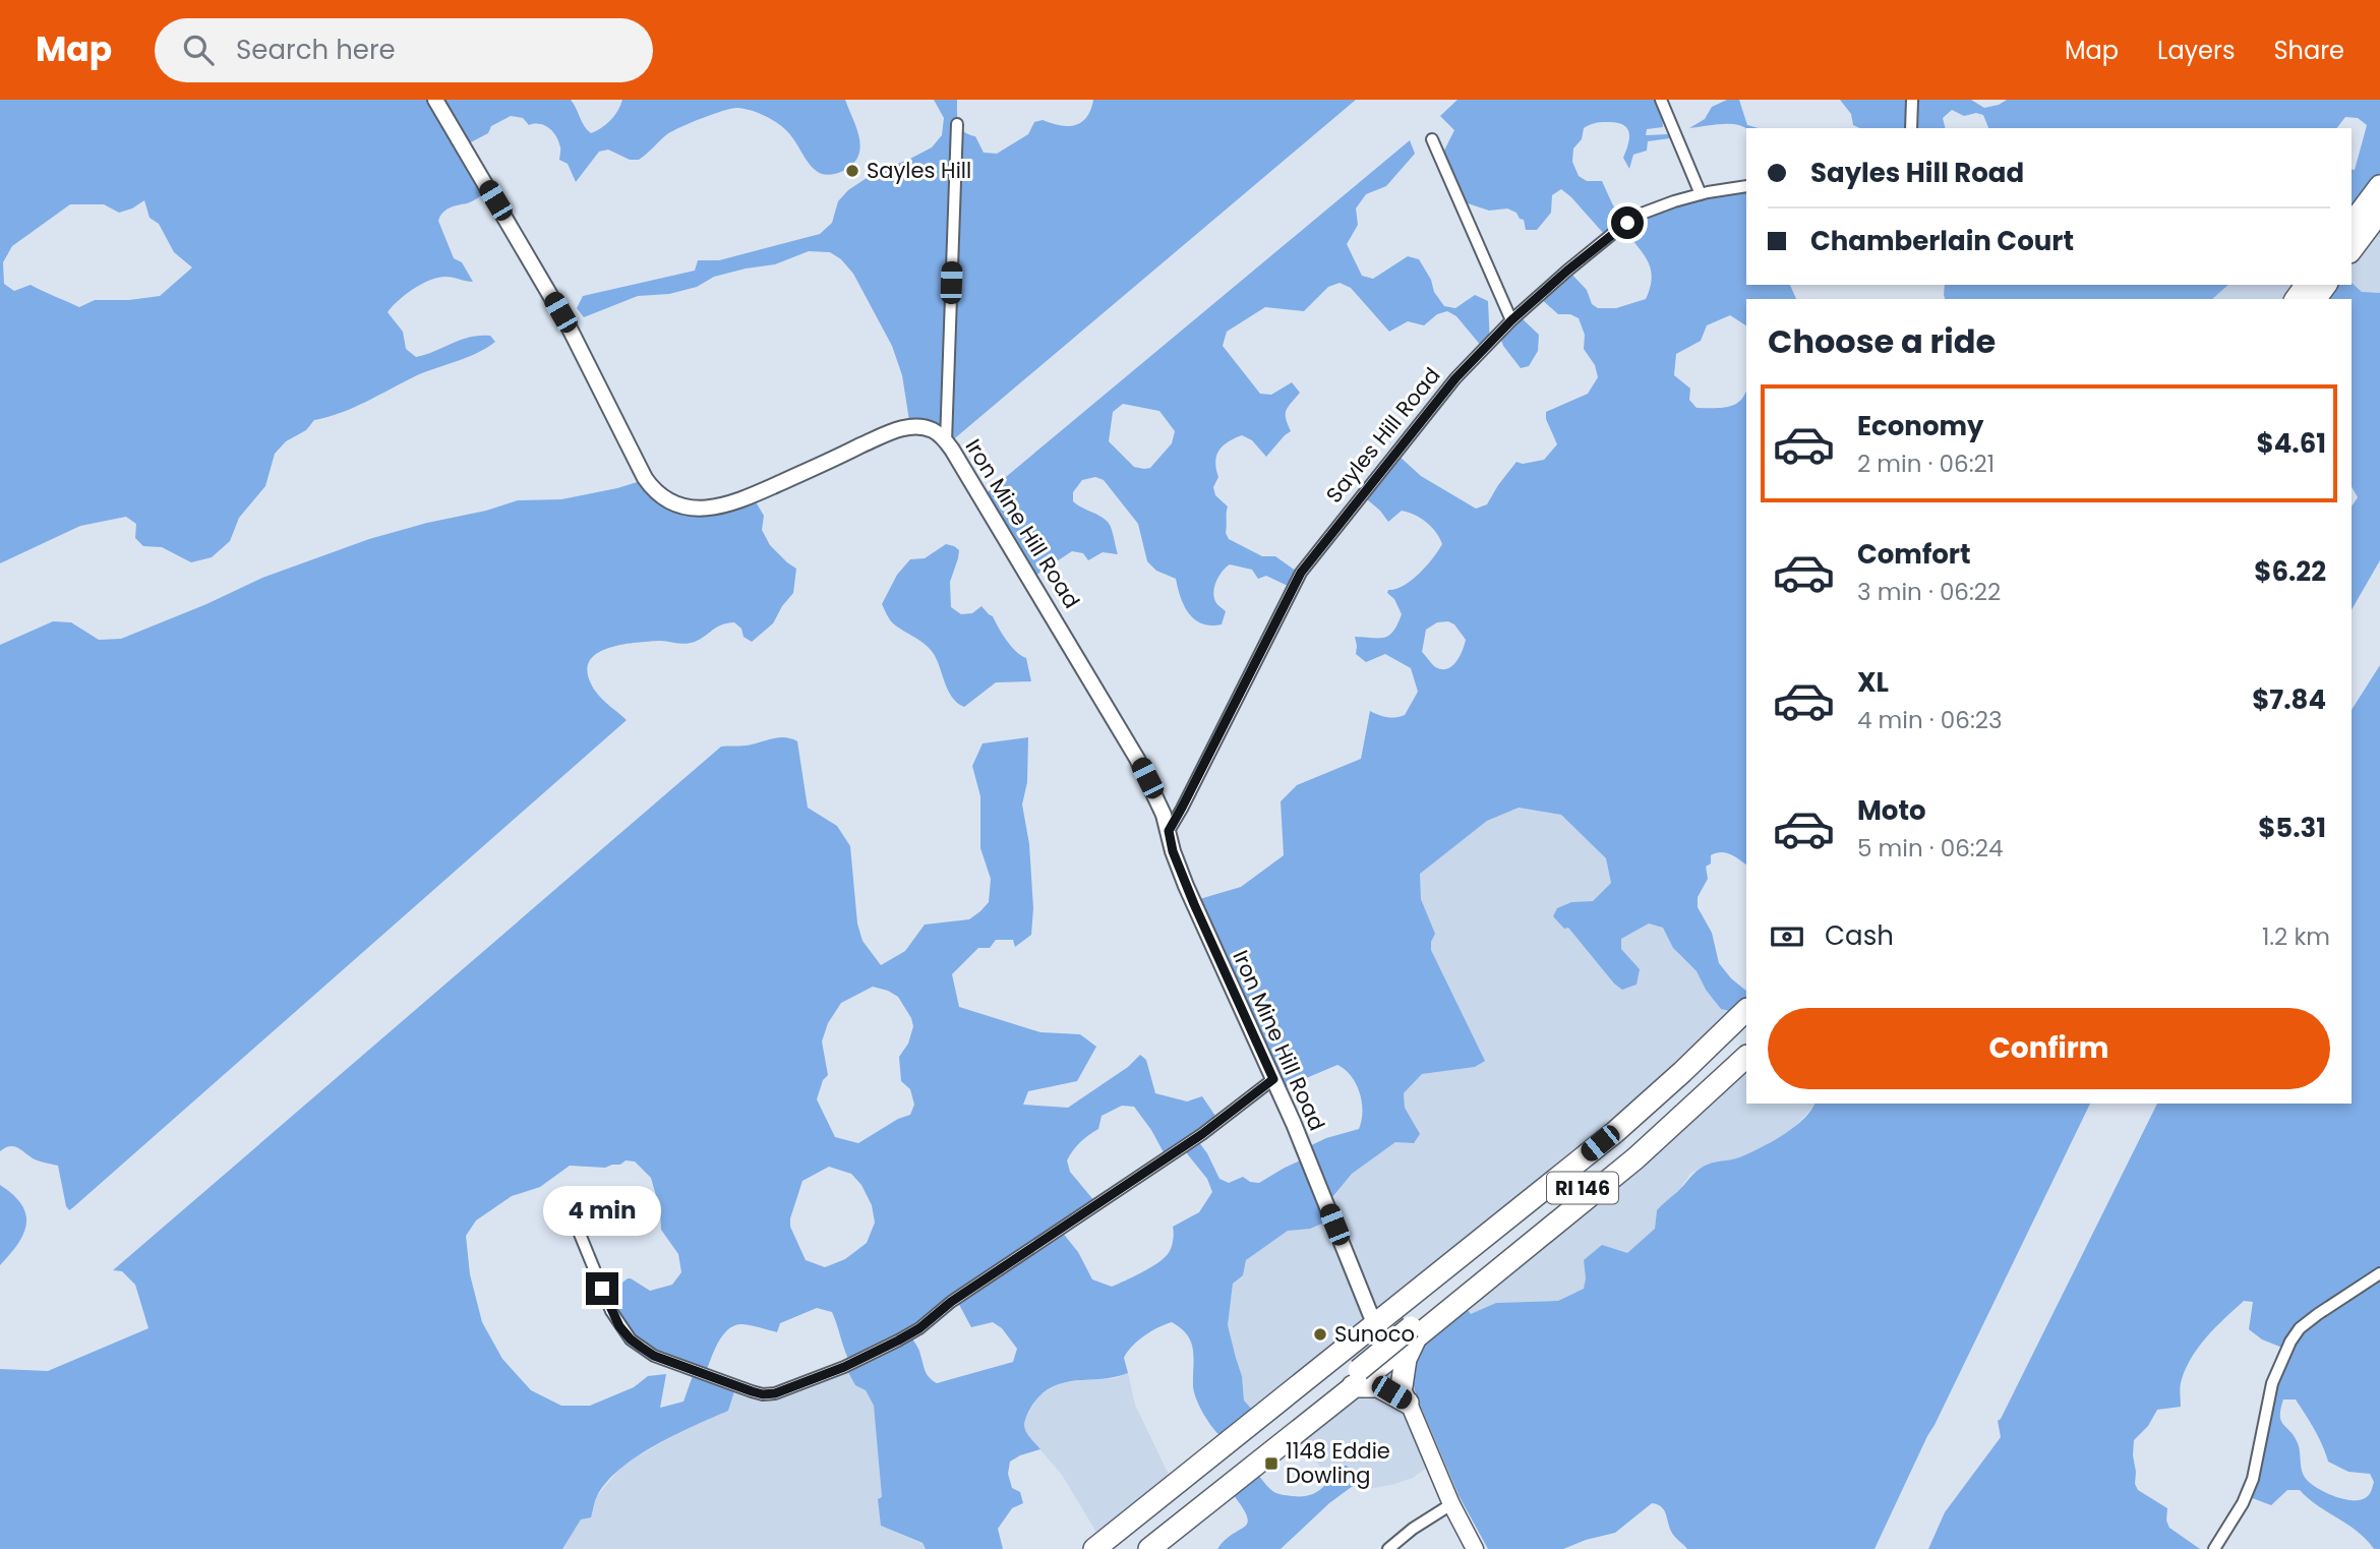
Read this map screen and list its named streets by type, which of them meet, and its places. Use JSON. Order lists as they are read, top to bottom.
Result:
{
  "streets": {
    "highway": ["RI 146"],
    "street": ["Sayles Hill Road", "Iron Mine Hill Road"]
  },
  "crossings": [
    ["Sayles Hill Road", "Iron Mine Hill Road"]
  ],
  "places": {
    "other": ["Sayles Hill", "Sunoco"],
    "transit": ["1148 Eddie Dowling"]
  },
  "page": {
    "header": "Map",
    "search": "Search here",
    "nav": ["Map", "Layers", "Share"],
    "banner": ["Sayles Hill Road", "Chamberlain Court"],
    "heading": "Choose a ride",
    "list": [
      {
        "name": "Economy",
        "note": "2 min · 06:21",
        "value": "$4.61"
      },
      {
        "name": "Comfort",
        "note": "3 min · 06:22",
        "value": "$6.22"
      },
      {
        "name": "XL",
        "note": "4 min · 06:23",
        "value": "$7.84"
      },
      {
        "name": "Moto",
        "note": "5 min · 06:24",
        "value": "$5.31"
      }
    ],
    "pay": ["Cash", "1.2 km"],
    "buttons": "Confirm",
    "bubble": "4 min"
  }
}
